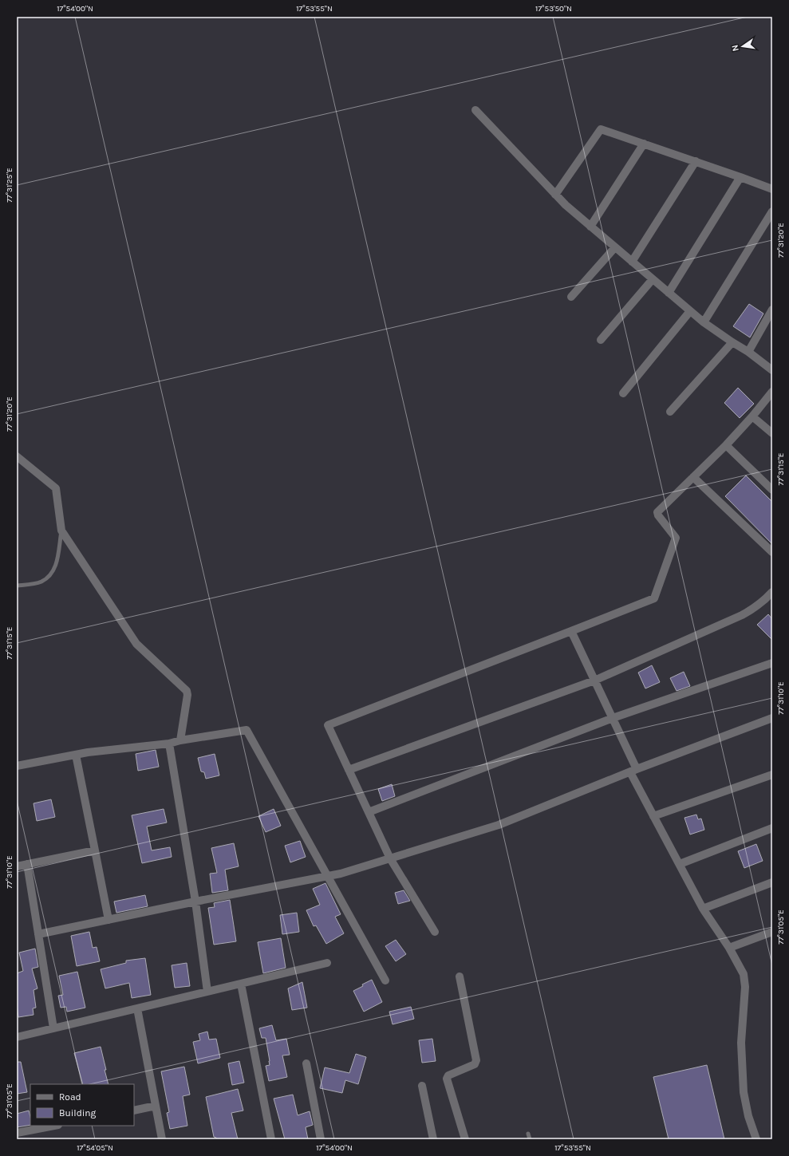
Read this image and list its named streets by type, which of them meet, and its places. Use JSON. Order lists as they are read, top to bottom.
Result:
{
  "legend": ["Road", "Building"],
  "north": "left",
  "coordinates": [
    "17°54'00\"N",
    "17°53'55\"N",
    "17°53'50\"N",
    "77°31'25\"E",
    "77°31'20\"E",
    "77°31'15\"E",
    "77°31'10\"E",
    "77°31'05\"E",
    "17°54'05\"N"
  ]
}
